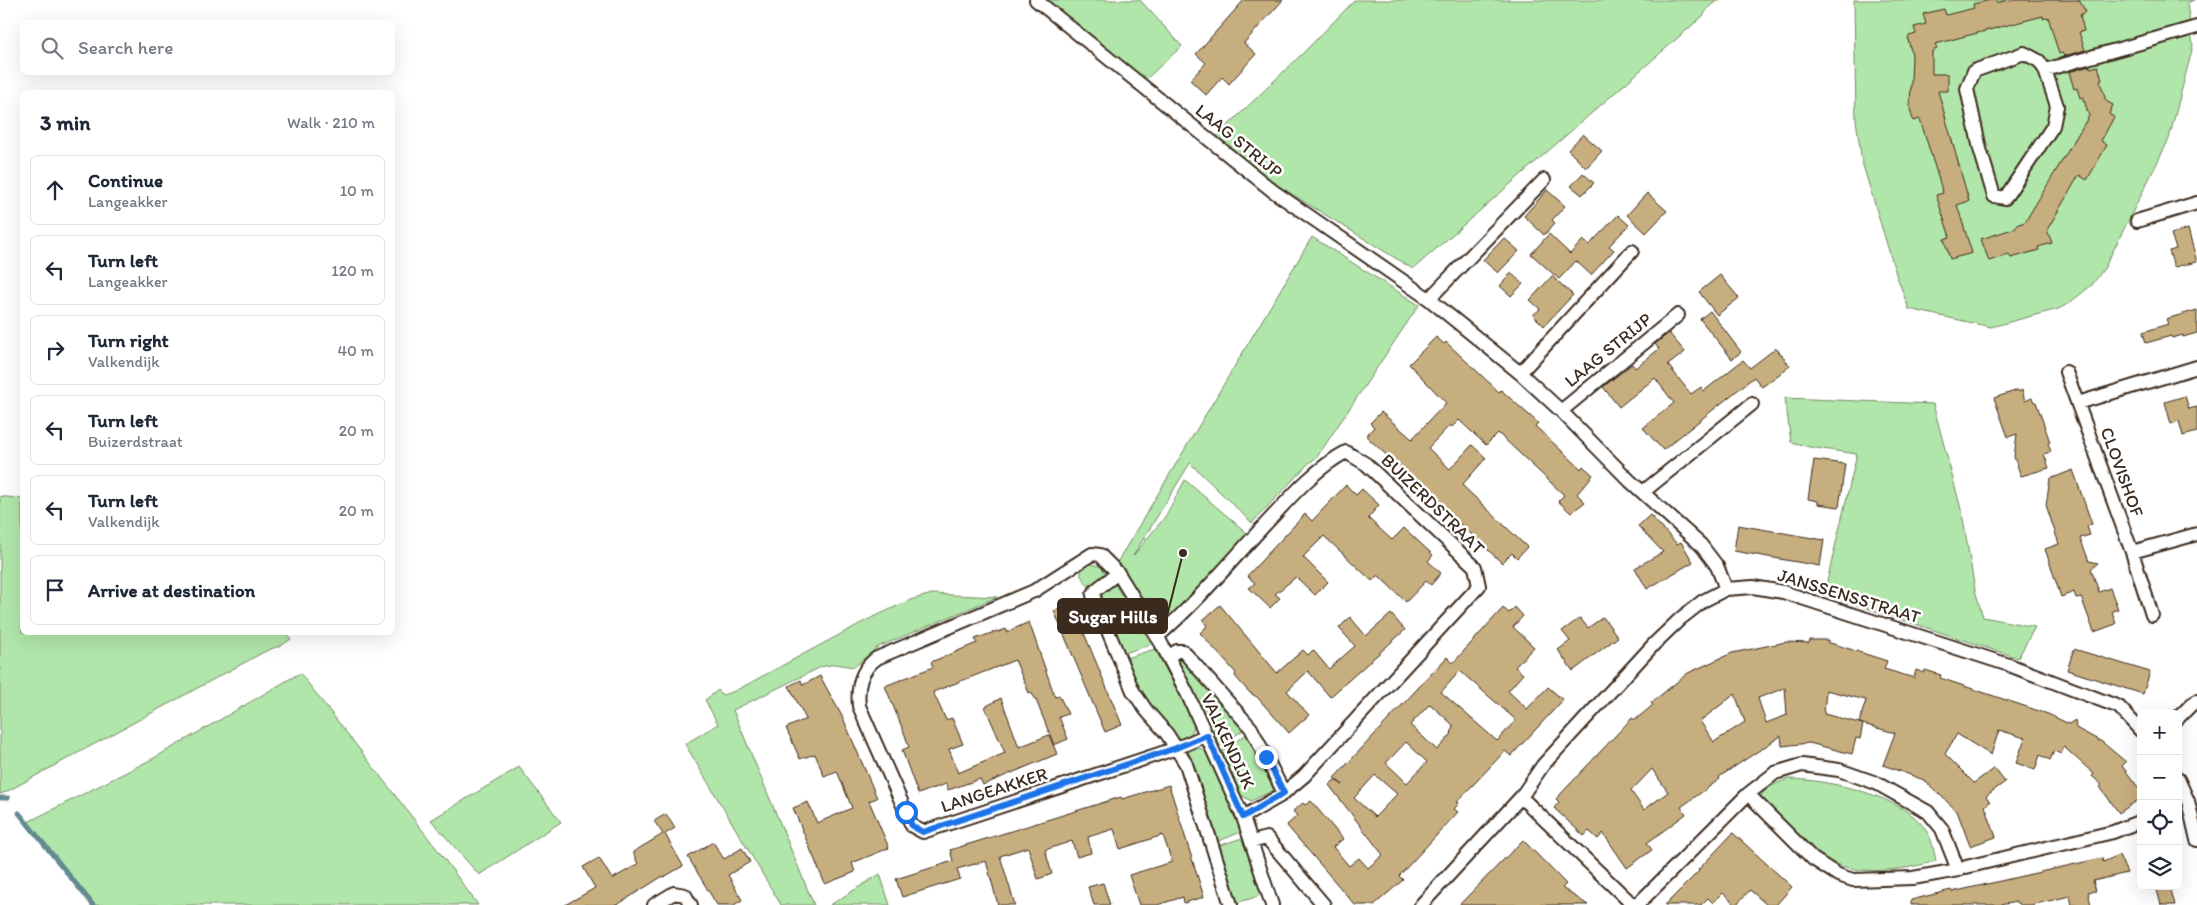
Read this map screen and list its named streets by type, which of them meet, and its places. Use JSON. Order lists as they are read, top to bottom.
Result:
{
  "streets": {
    "street": [
      "LAAG STRIJP",
      "CLOVISHOF",
      "BUIZERDSTRAAT",
      "JANSSENSSTRAAT",
      "VALKENDIJK",
      "LANGEAKKER"
    ]
  },
  "crossings": [
    ["LAAG STRIJP", "JANSSENSSTRAAT"],
    ["BUIZERDSTRAAT", "VALKENDIJK"],
    ["VALKENDIJK", "LANGEAKKER"]
  ],
  "places": ["Sugar Hills"],
  "page": {
    "search": "Search here",
    "heading": ["3 min", "Walk · 210 m"],
    "list": [
      ["Continue", "Langeakker", "10 m"],
      ["Turn left", "Langeakker", "120 m"],
      ["Turn right", "Valkendijk", "40 m"],
      ["Turn left", "Buizerdstraat", "20 m"],
      ["Turn left", "Valkendijk", "20 m"],
      "Arrive at destination"
    ],
    "map_buttons": ["+", "−"]
  }
}
